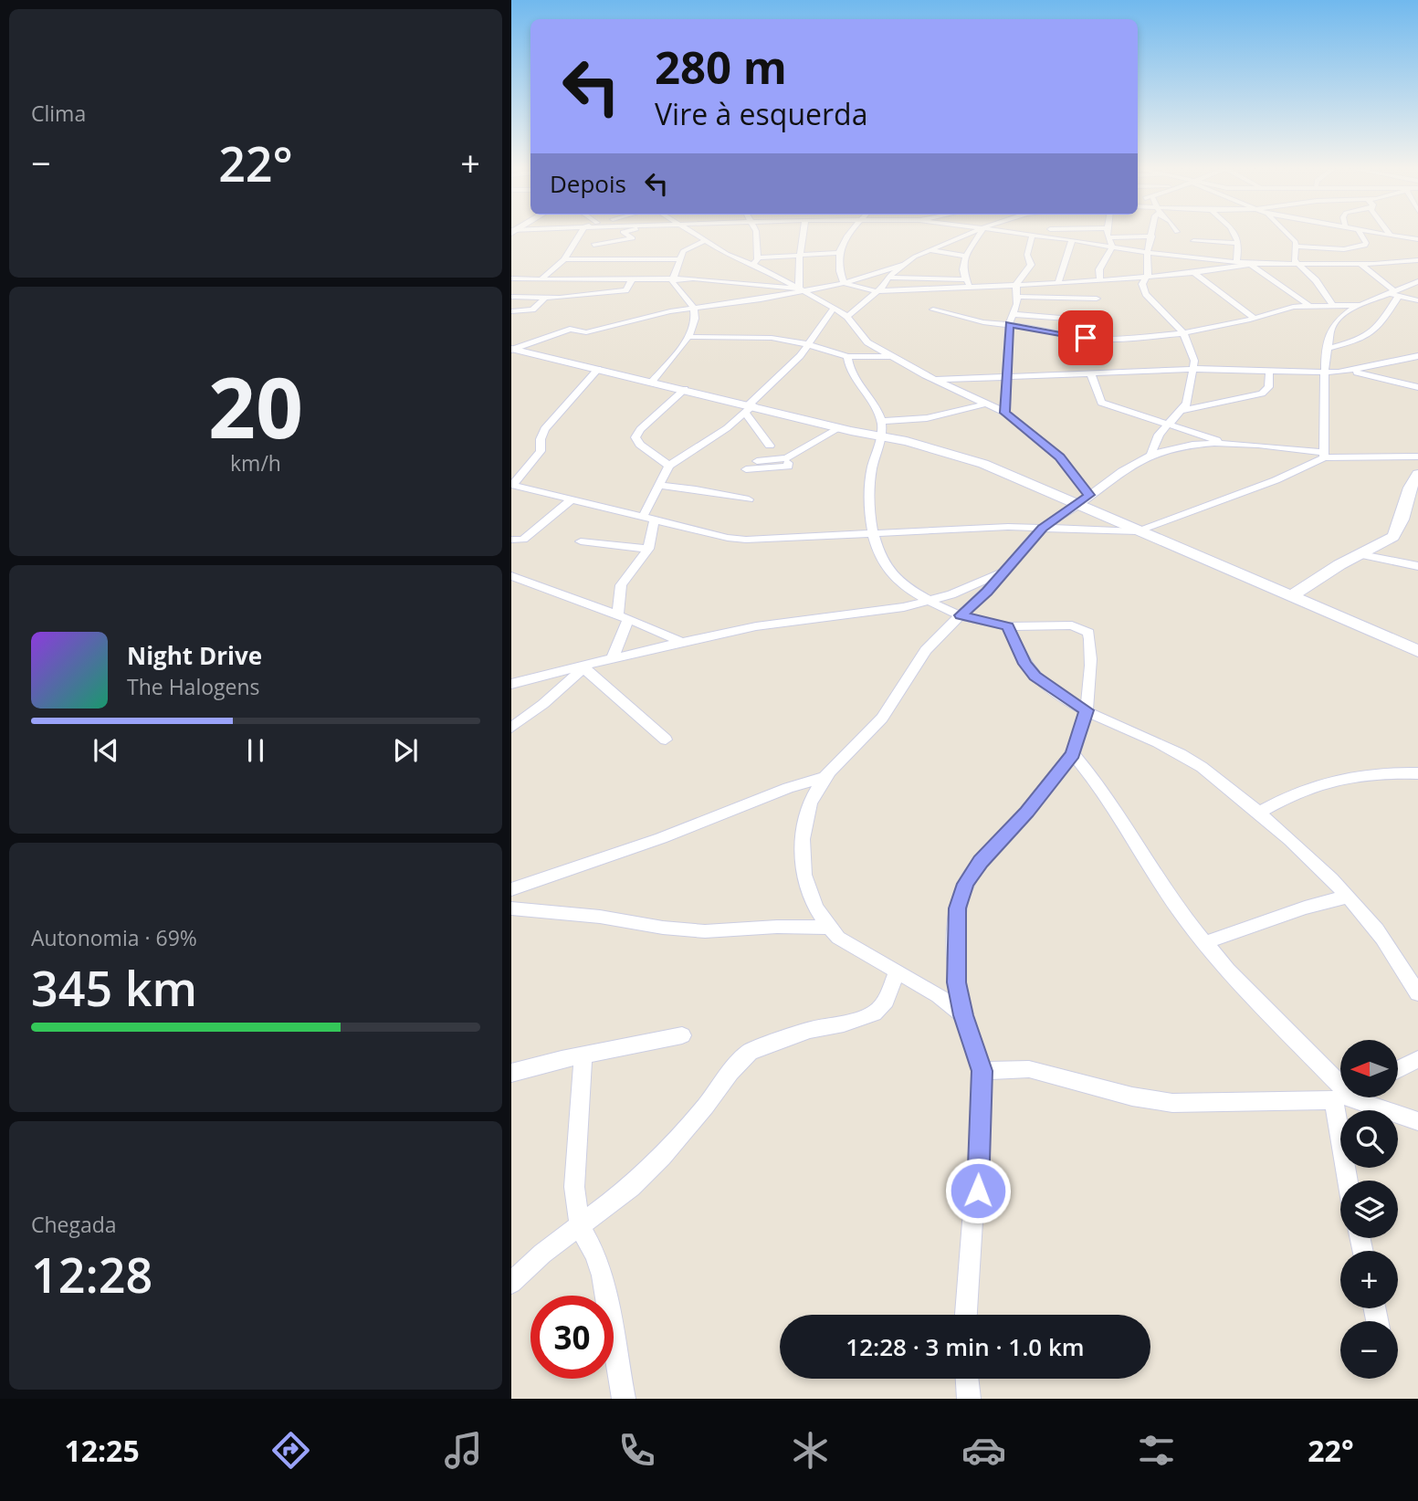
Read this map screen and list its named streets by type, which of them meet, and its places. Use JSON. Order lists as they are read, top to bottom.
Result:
{
  "north": "left",
  "page": {
    "tile": [
      "Clima",
      ["20", "km/h"],
      ["Autonomia · 69%", "345 km"],
      ["Chegada", "12:28"]
    ],
    "turn": ["280 m", "Vire à esquerda"],
    "heat": ["−", "22°", "+"],
    "then": "Depois",
    "song": ["Night Drive", "The Halogens"],
    "map_buttons": ["+", "−"],
    "limit": "30",
    "trip": "12:28 · 3 min · 1.0 km",
    "tabs": ["12:25", "22°"]
  }
}
